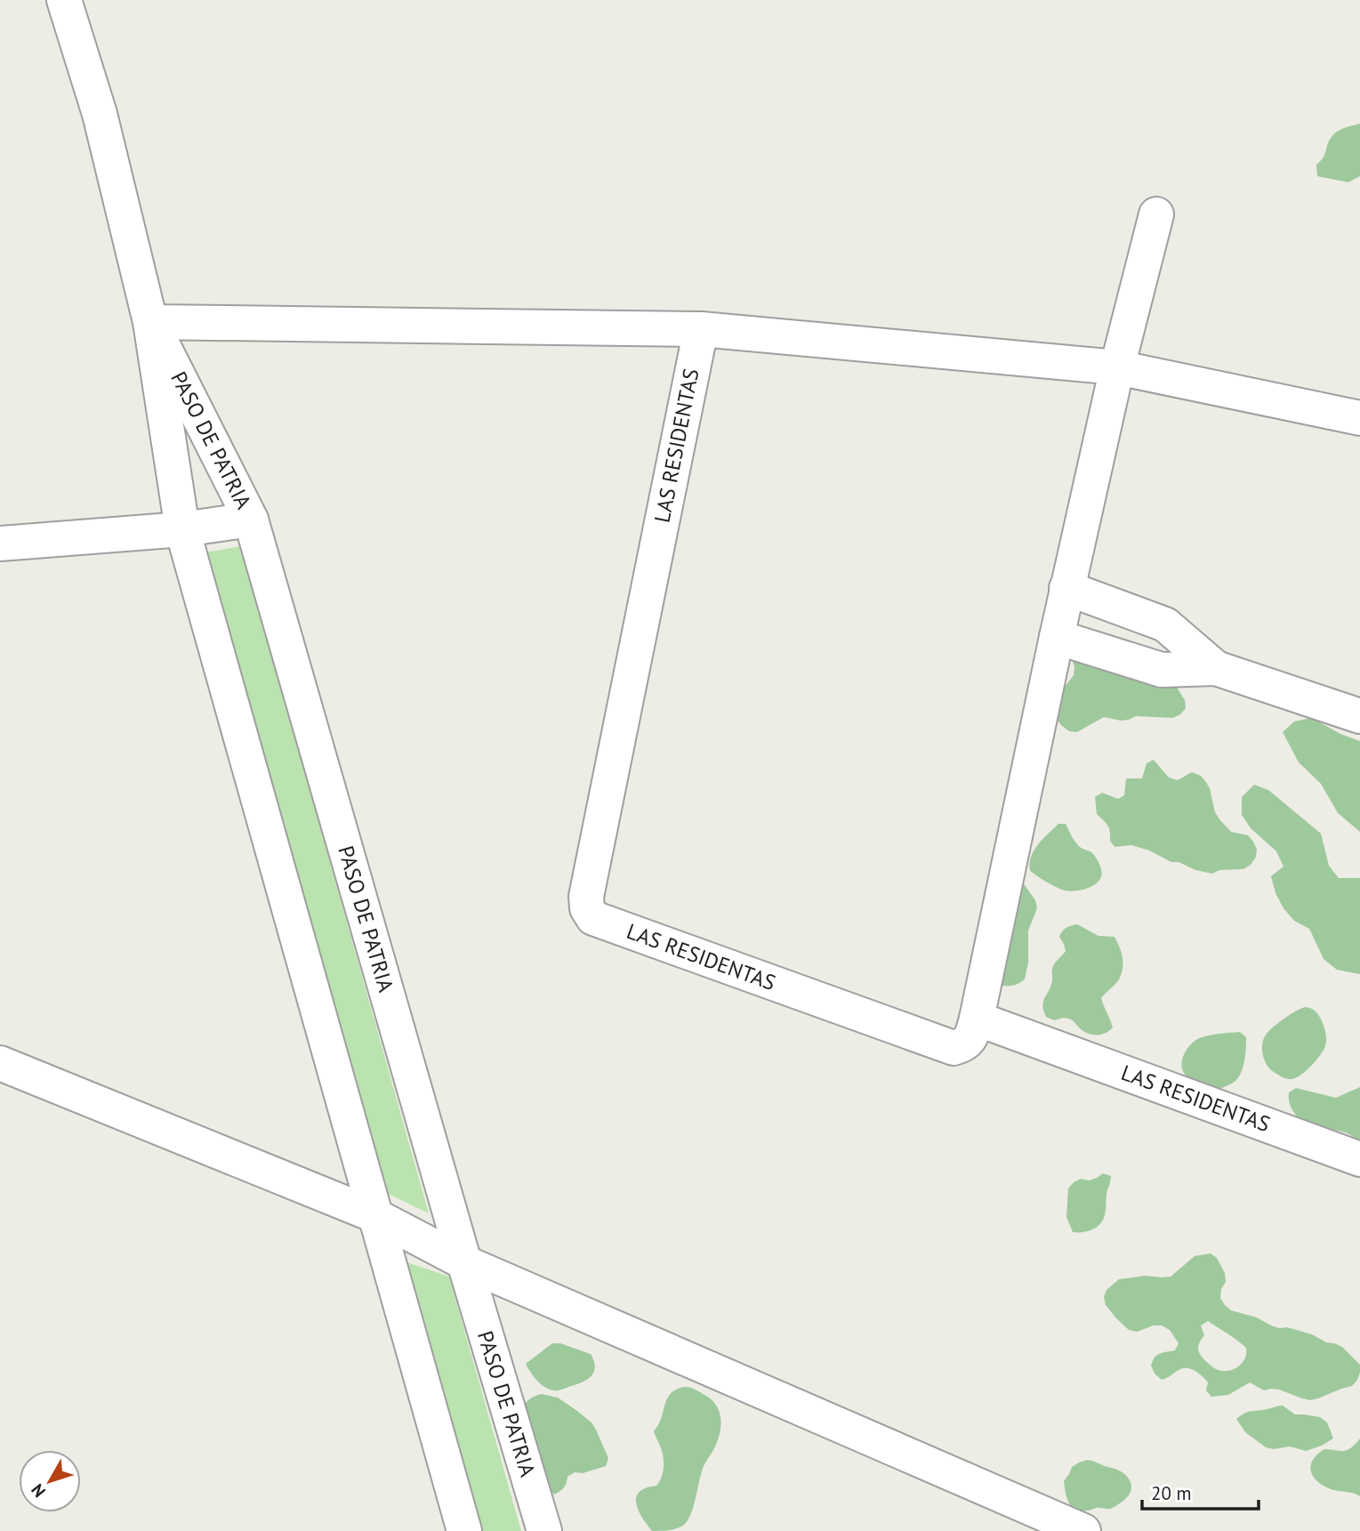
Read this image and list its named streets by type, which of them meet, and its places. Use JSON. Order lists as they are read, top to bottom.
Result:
{
  "streets": {
    "street": ["PASO DE PATRIA", "LAS RESIDENTAS"]
  },
  "scale_bar": "20 m",
  "north": "bottom left"
}
